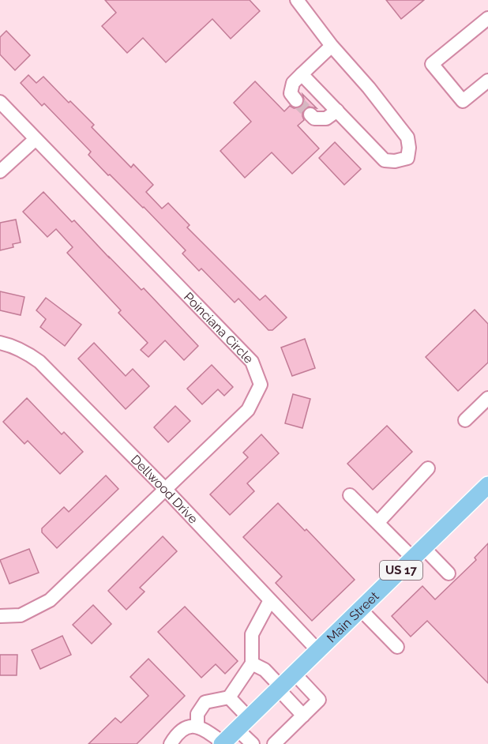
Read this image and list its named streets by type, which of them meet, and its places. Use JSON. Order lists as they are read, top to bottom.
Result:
{
  "streets": {
    "main road": ["US 17", "Main Street"],
    "street": ["Poinciana Circle", "Dellwood Drive"]
  },
  "crossings": [
    ["Poinciana Circle", "Dellwood Drive"],
    ["Dellwood Drive", "Main Street"]
  ]
}
